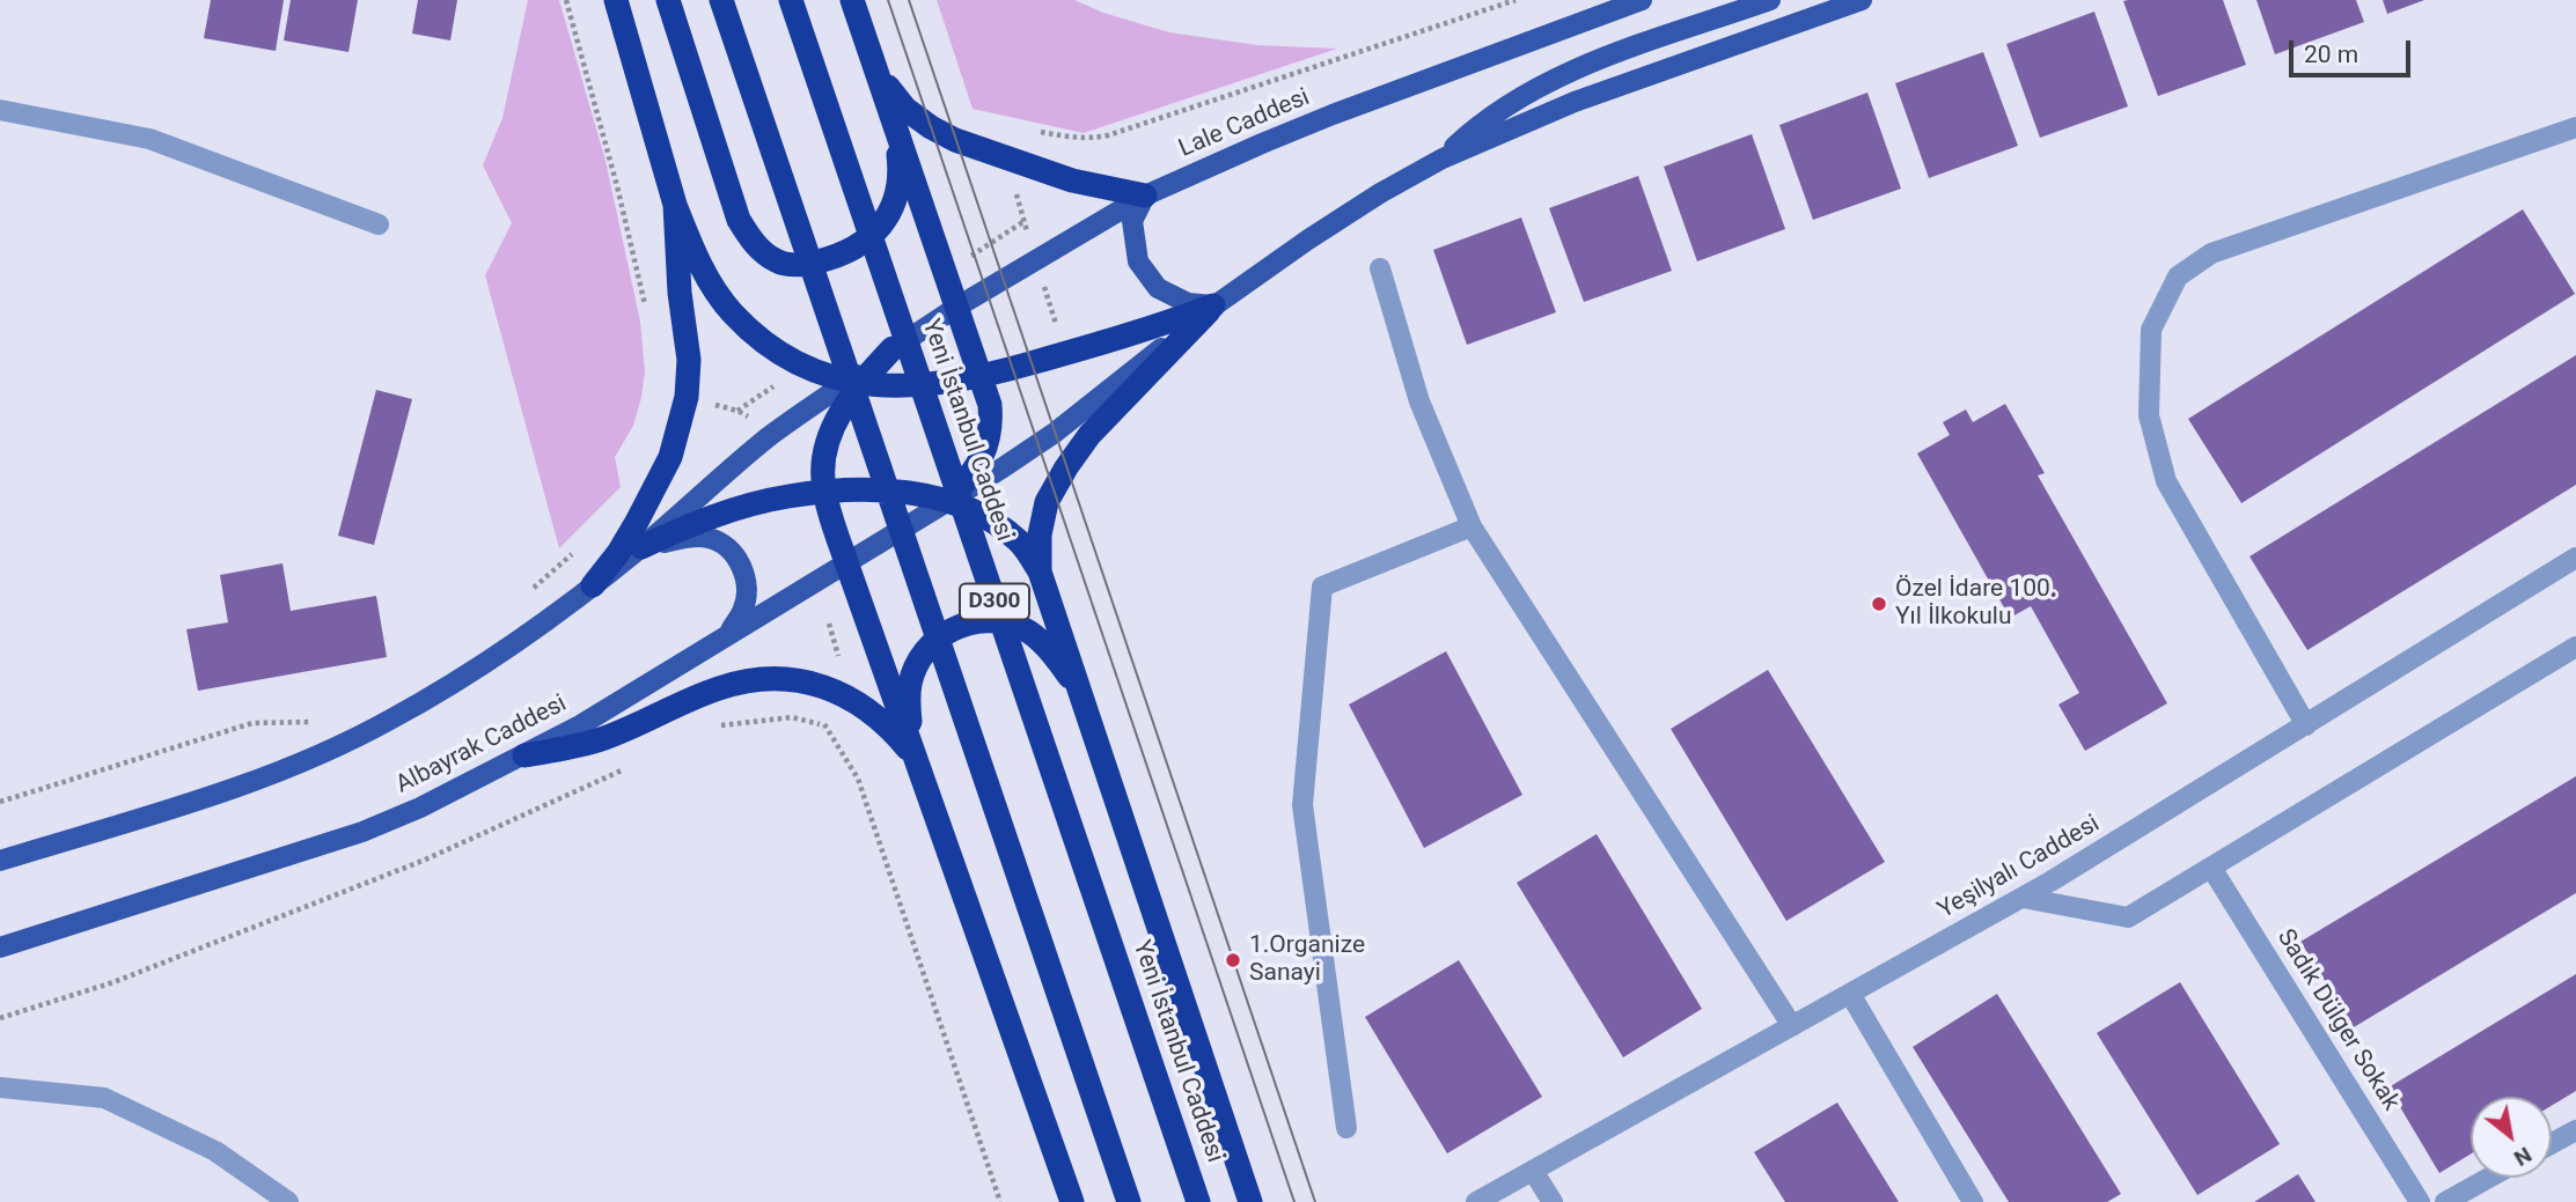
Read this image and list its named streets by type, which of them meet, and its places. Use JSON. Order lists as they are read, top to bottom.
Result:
{
  "streets": {
    "highway": ["Yeni İstanbul Caddesi", "D300"],
    "main road": ["Lale Caddesi", "Albayrak Caddesi"],
    "street": ["Yeşilyalı Caddesi", "Sadık Dülger Sokak"]
  },
  "places": ["Özel İdare 100. Yıl İlkokulu", "1.Organize Sanayi"],
  "scale_bar": "20 m",
  "north": "bottom right"
}
